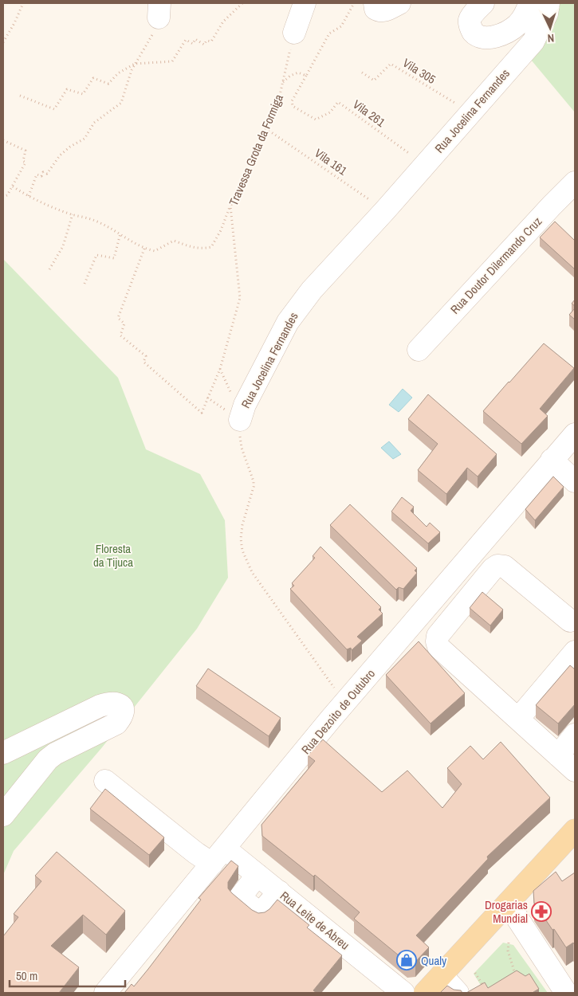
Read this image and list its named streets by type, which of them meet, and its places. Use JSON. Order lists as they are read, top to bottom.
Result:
{
  "streets": {
    "street": [
      "Rua Jocelina Fernandes",
      "Rua Doutor Dilermando Cruz",
      "Rua Dezoito de Outubro",
      "Rua Leite de Abreu"
    ],
    "path": [
      "Vila 305",
      "Vila 261",
      "Travessa Grota da Formiga",
      "Vila 161"
    ]
  },
  "crossings": [
    ["Vila 305", "Rua Jocelina Fernandes"],
    ["Rua Jocelina Fernandes", "Vila 261"],
    ["Rua Jocelina Fernandes", "Vila 161"],
    ["Rua Jocelina Fernandes", "Rua Dezoito de Outubro"],
    ["Travessa Grota da Formiga", "Vila 161"],
    ["Rua Dezoito de Outubro", "Rua Leite de Abreu"]
  ],
  "parks": ["Floresta da Tijuca"],
  "places": {
    "pharmacy": ["Drogarias Mundial"],
    "shop": ["Qualy"]
  },
  "scale_bar": "50 m",
  "north": "bottom"
}
